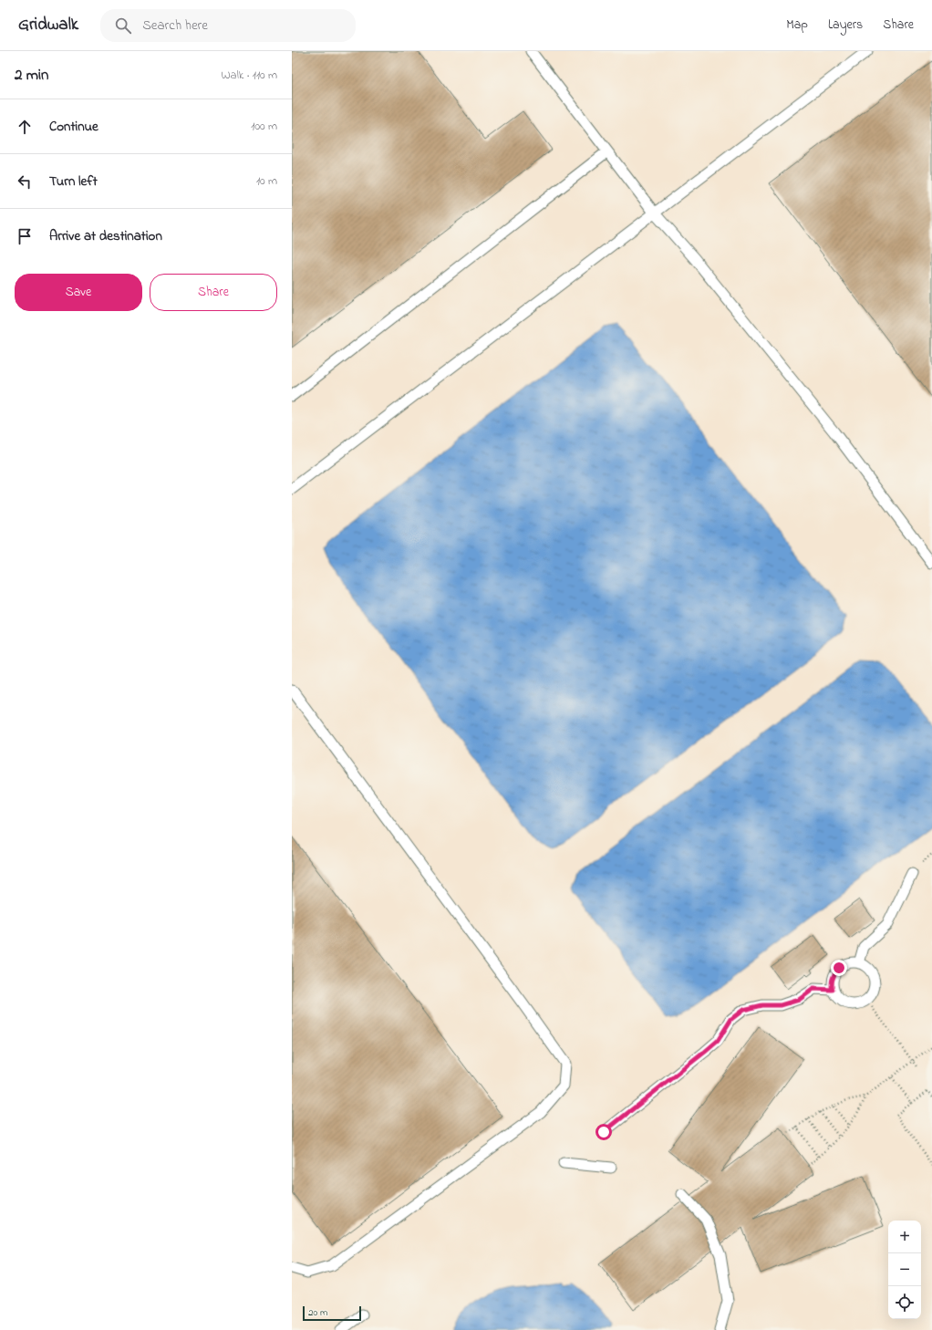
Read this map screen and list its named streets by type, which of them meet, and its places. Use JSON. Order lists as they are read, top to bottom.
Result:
{
  "scale_bar": "20 m",
  "page": {
    "header": "Gridwalk",
    "search": "Search here",
    "nav": ["Map", "Layers", "Share"],
    "heading": ["2 min", "Walk · 110 m"],
    "list": [
      ["Continue", "100 m"],
      ["Turn left", "10 m"],
      "Arrive at destination"
    ],
    "buttons": ["Save", "Share"],
    "map_buttons": ["+", "−"],
    "scale": "20 m"
  }
}
